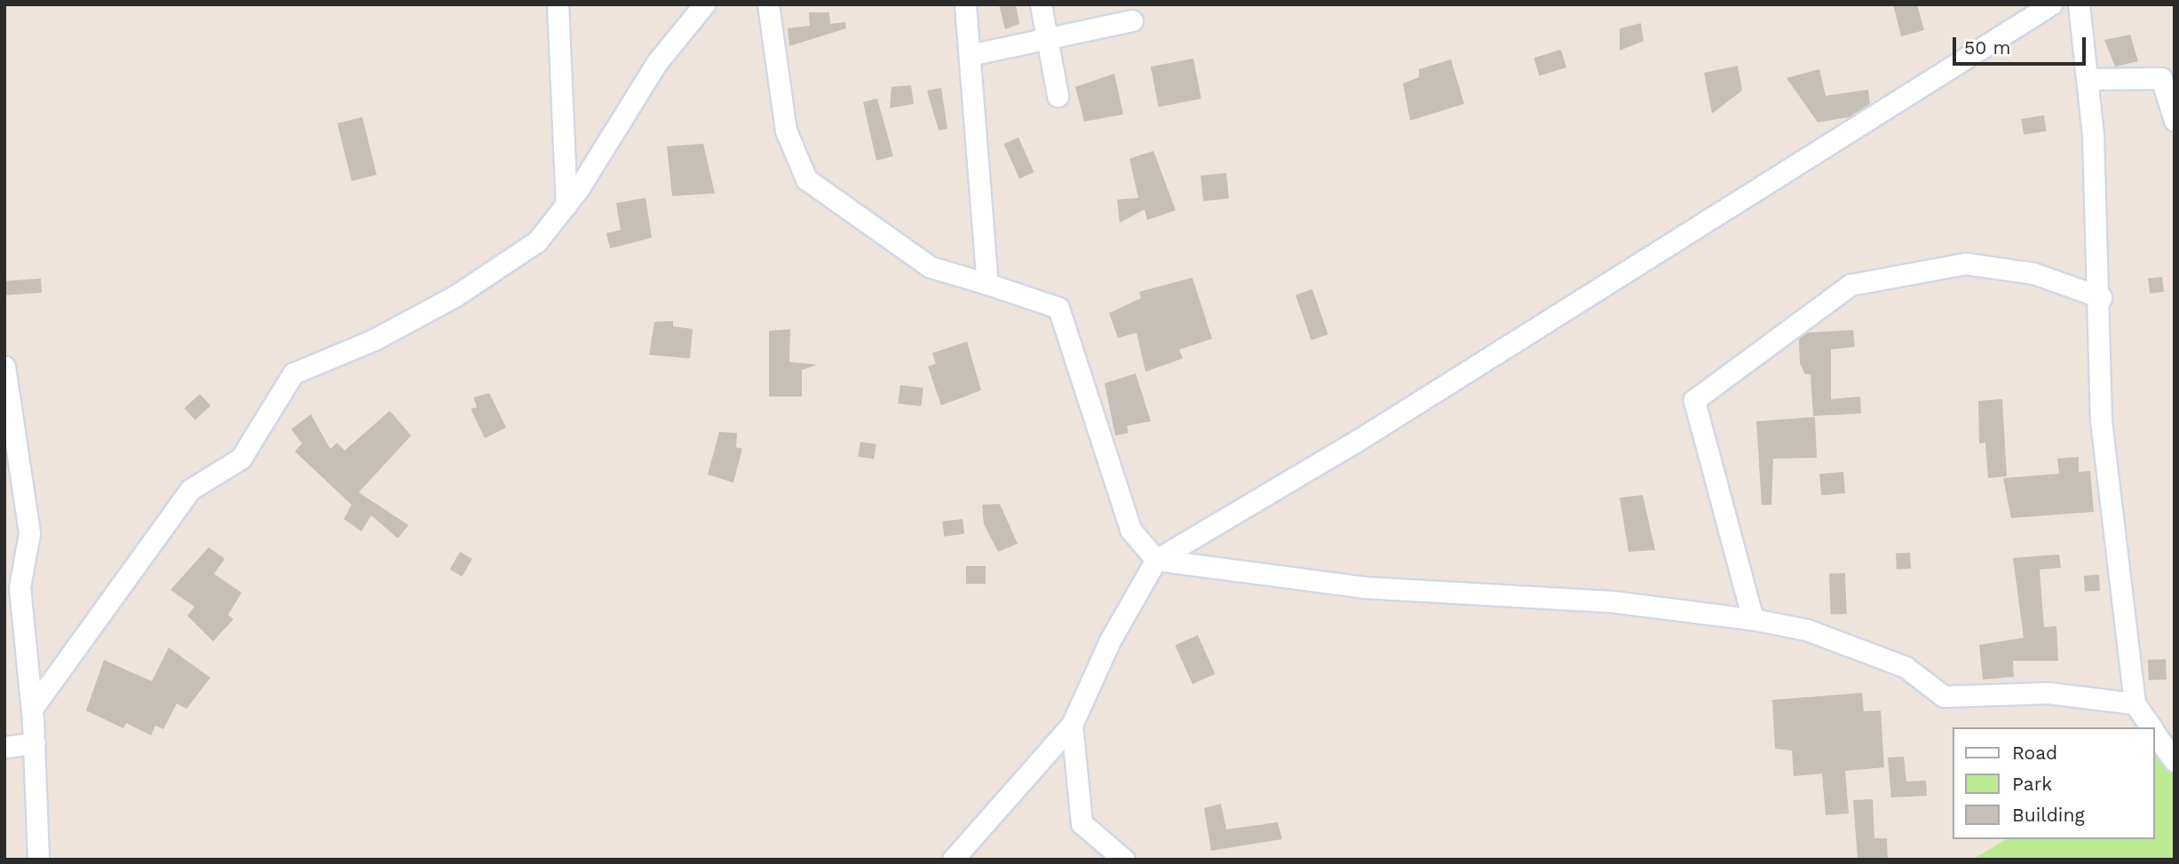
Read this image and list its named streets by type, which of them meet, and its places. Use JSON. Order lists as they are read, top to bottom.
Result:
{
  "legend": ["Road", "Park", "Building"],
  "scale_bar": "50 m"
}
